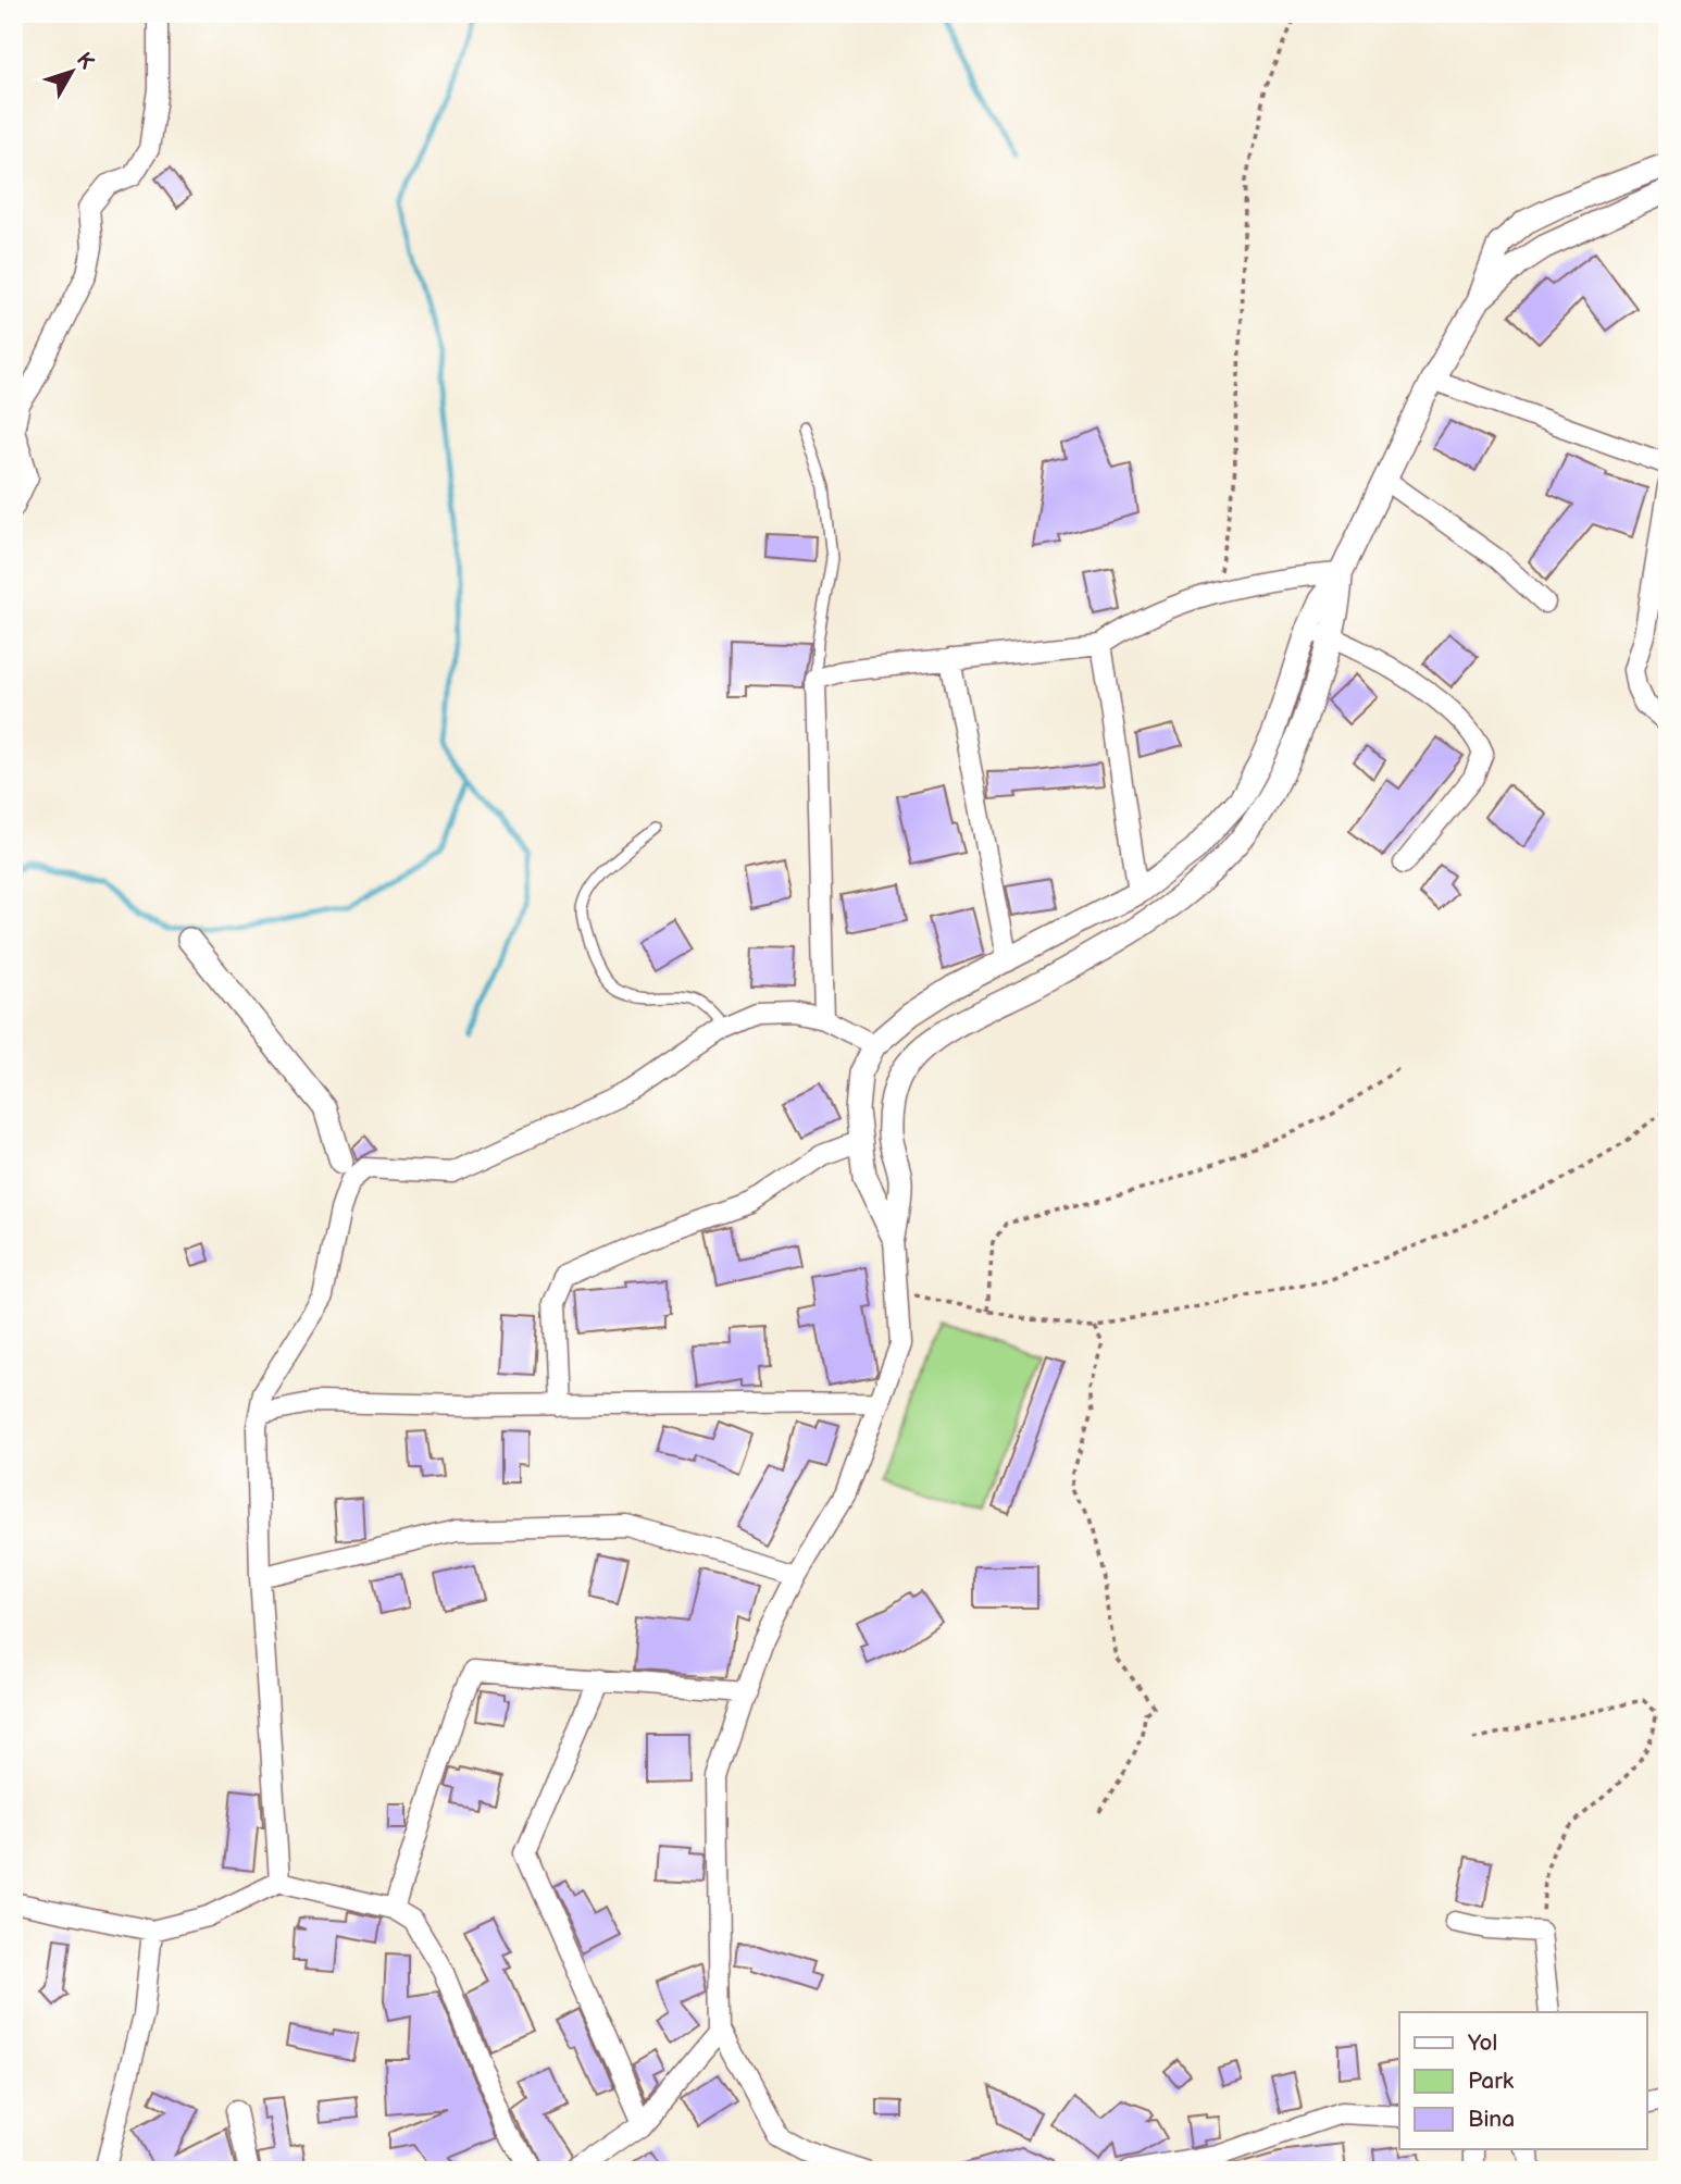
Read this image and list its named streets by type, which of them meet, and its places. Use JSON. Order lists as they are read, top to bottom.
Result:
{
  "legend": ["Yol", "Park", "Bina"],
  "north": "top right"
}
